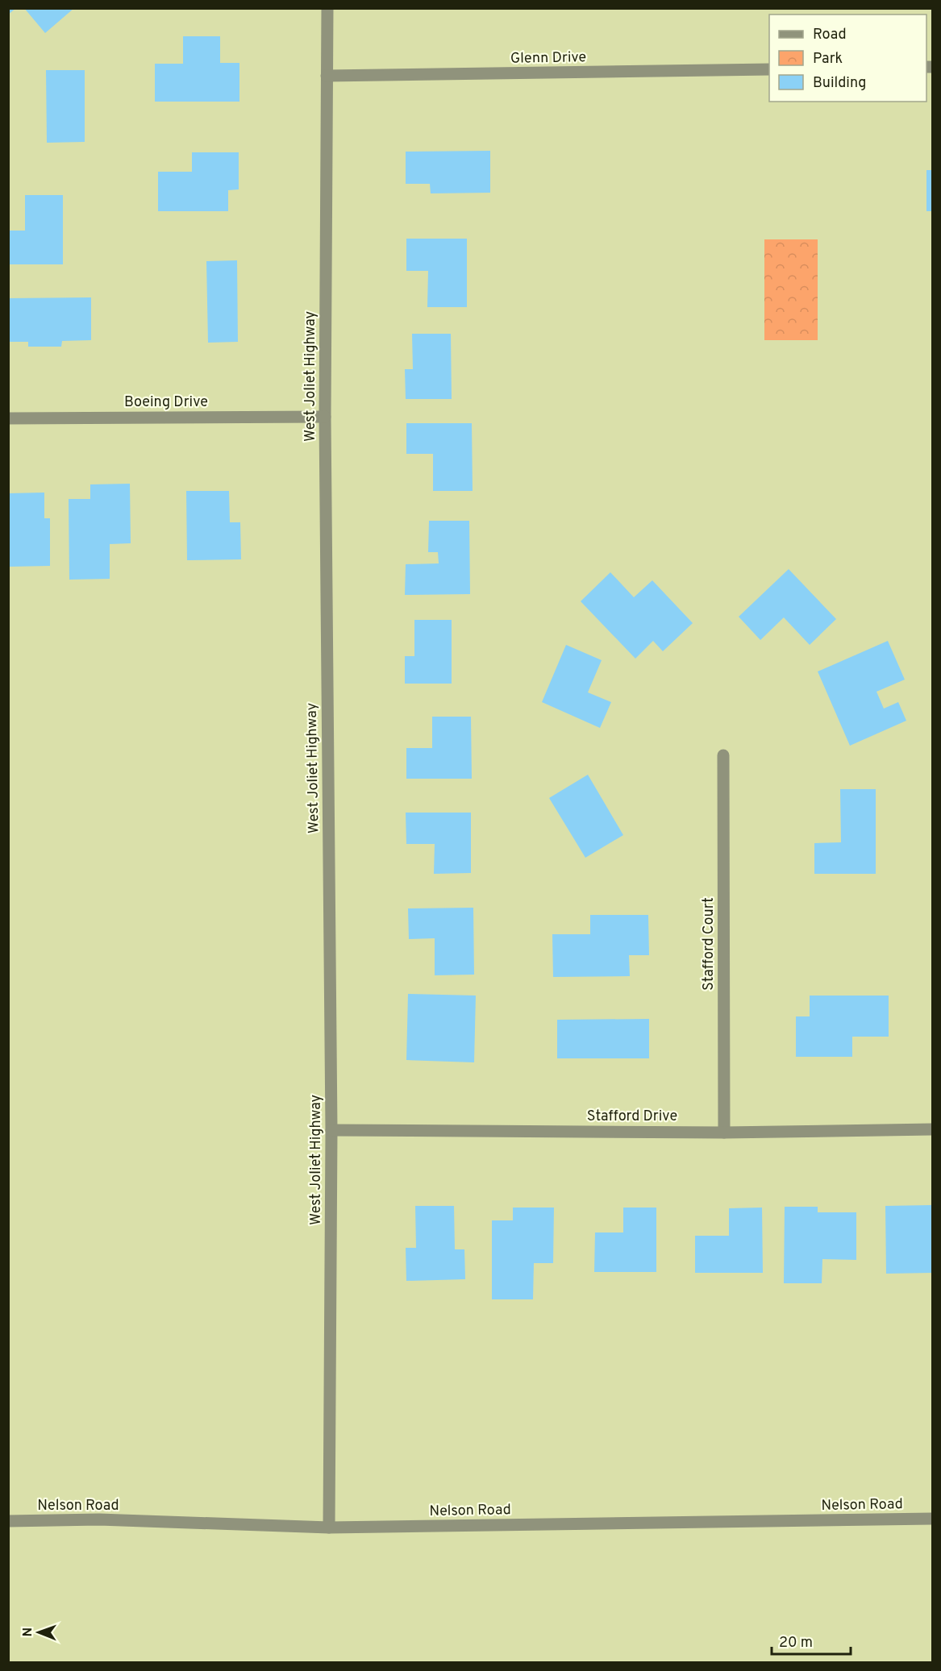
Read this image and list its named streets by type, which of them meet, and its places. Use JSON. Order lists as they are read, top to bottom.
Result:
{
  "streets": {
    "street": [
      "Glenn Drive",
      "West Joliet Highway",
      "Boeing Drive",
      "Stafford Court",
      "Stafford Drive",
      "Nelson Road"
    ]
  },
  "crossings": [
    ["Glenn Drive", "West Joliet Highway"],
    ["West Joliet Highway", "Boeing Drive"],
    ["West Joliet Highway", "Stafford Drive"],
    ["West Joliet Highway", "Nelson Road"],
    ["Stafford Court", "Stafford Drive"]
  ],
  "legend": ["Road", "Park", "Building"],
  "scale_bar": "20 m",
  "north": "left"
}
